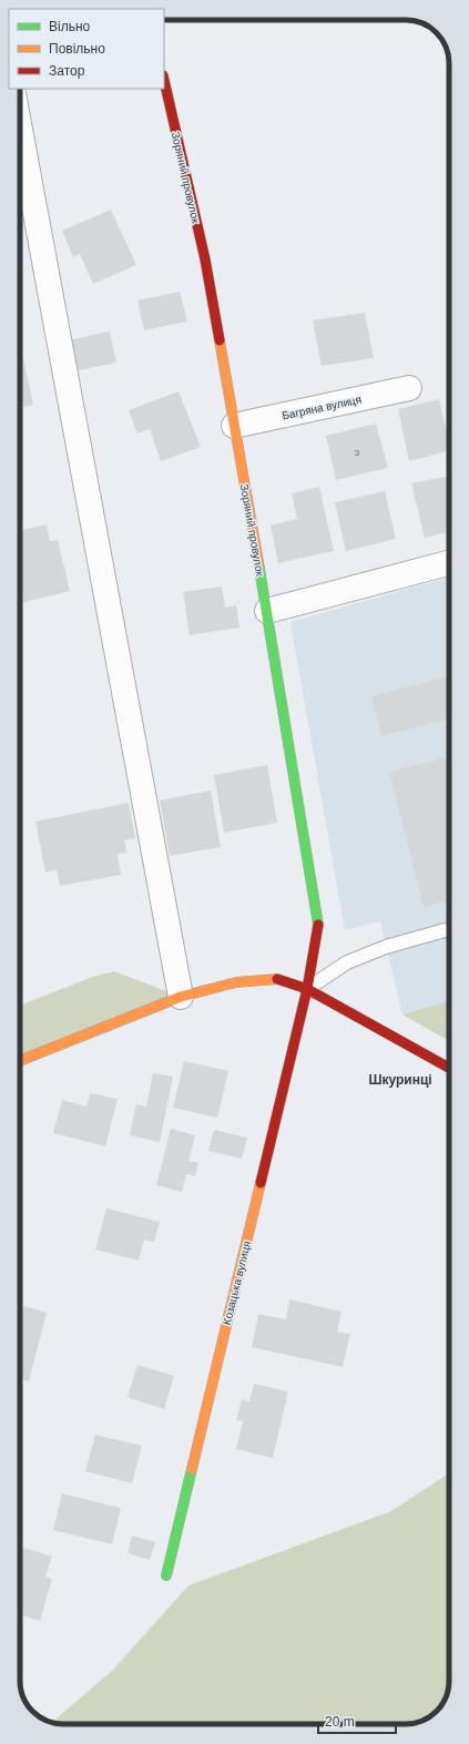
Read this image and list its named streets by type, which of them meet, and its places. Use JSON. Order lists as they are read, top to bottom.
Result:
{
  "streets": {
    "street": ["Зоряний провулок", "Багряна вулиця", "Козацька вулиця"]
  },
  "crossings": [
    ["Зоряний провулок", "Багряна вулиця"],
    ["Зоряний провулок", "Козацька вулиця"]
  ],
  "districts": ["Шкуринці"],
  "house_numbers": ["3"],
  "legend": ["Вільно", "Повільно", "Затор"],
  "scale_bar": "20 m"
}
